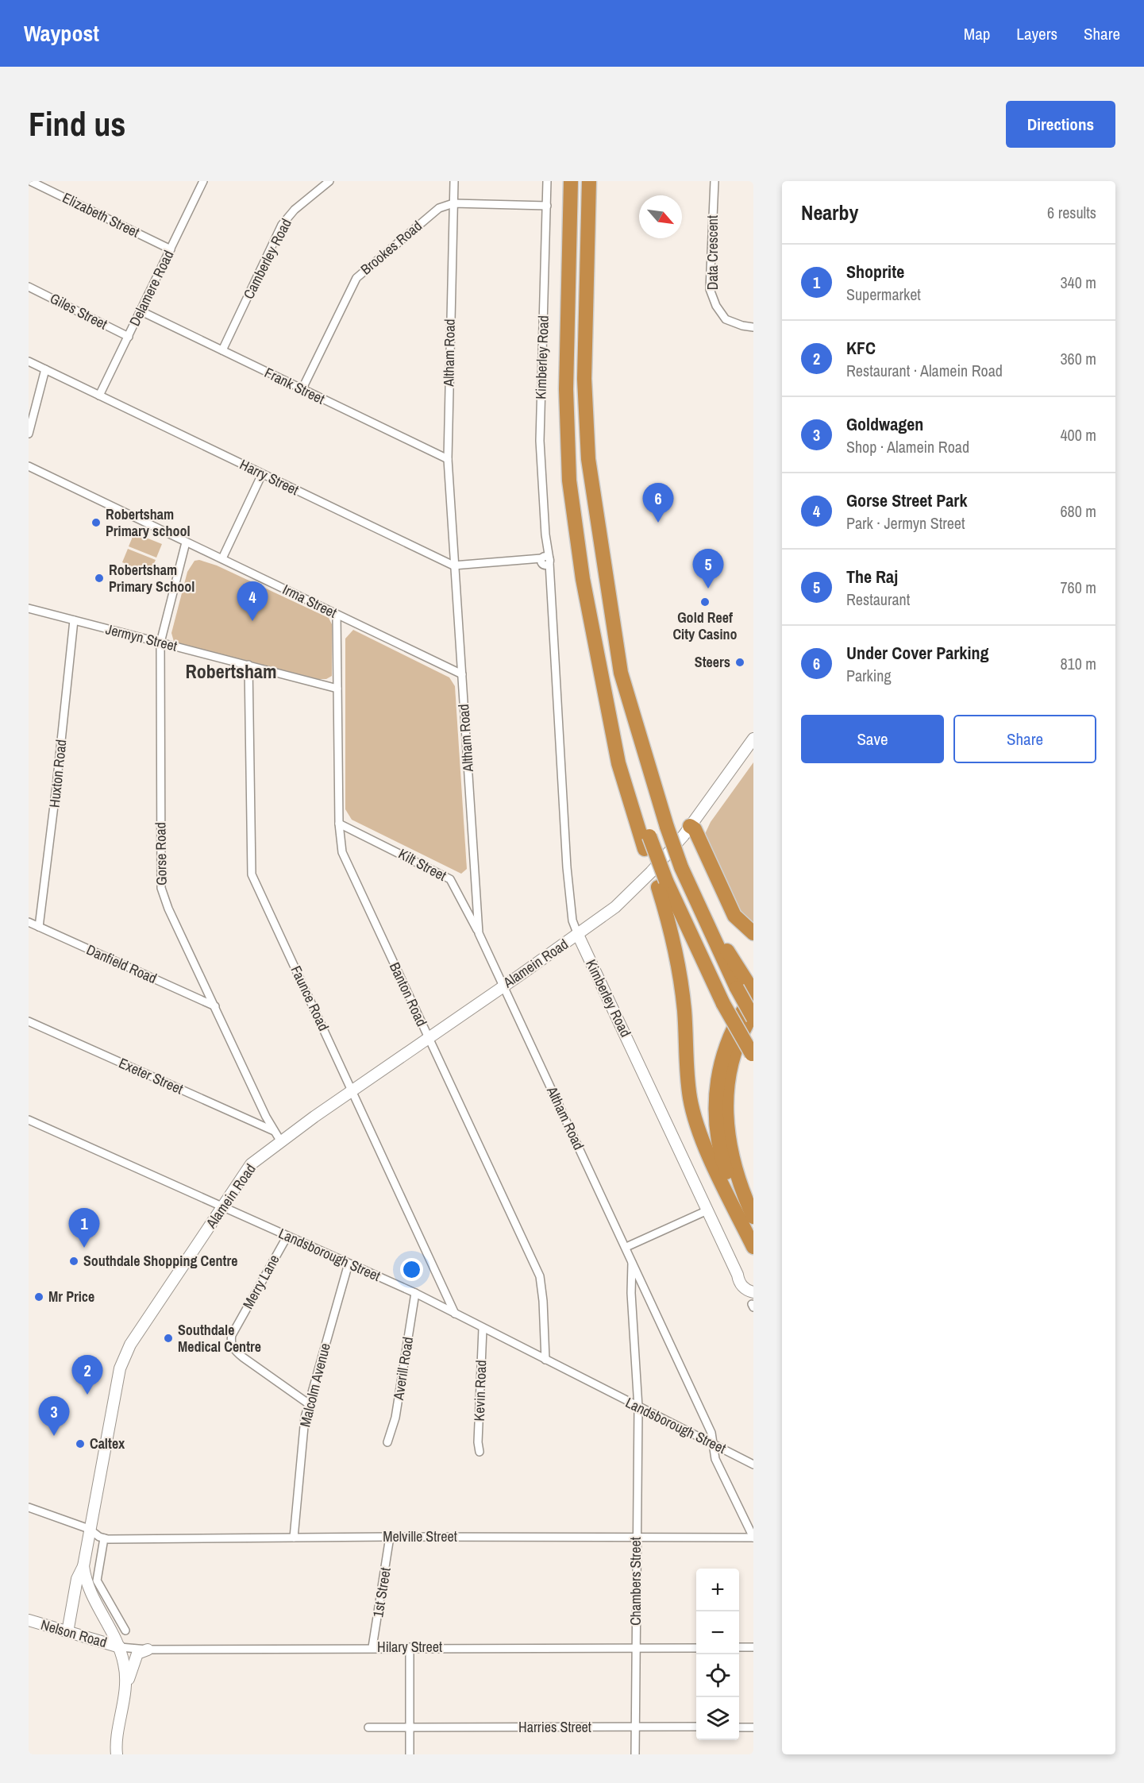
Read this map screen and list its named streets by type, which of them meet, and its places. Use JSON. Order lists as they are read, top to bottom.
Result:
{
  "streets": {
    "main road": ["Kimberley Road", "Alamein Road", "Nelson Road"],
    "street": [
      "Elizabeth Street",
      "Brookes Road",
      "Data Crescent",
      "Camberley Road",
      "Delamere Road",
      "Giles Street",
      "Altham Road",
      "Frank Street",
      "Harry Street",
      "Irma Street",
      "Jermyn Street",
      "Huxton Road",
      "Gorse Road",
      "Kilt Street",
      "Danfield Road",
      "Banton Road",
      "Faunce Road",
      "Exeter Street",
      "Landsborough Street",
      "Merry Lane",
      "Averill Road",
      "Malcolm Avenue",
      "Kevin Road",
      "Melville Street",
      "Chambers Street",
      "1st Street",
      "Hilary Street",
      "Harries Street"
    ]
  },
  "crossings": [
    ["Elizabeth Street", "Delamere Road"],
    ["Brookes Road", "Altham Road"],
    ["Brookes Road", "Kimberley Road"],
    ["Brookes Road", "Frank Street"],
    ["Camberley Road", "Frank Street"],
    ["Delamere Road", "Giles Street"],
    ["Delamere Road", "Frank Street"],
    ["Delamere Road", "Harry Street"],
    ["Altham Road", "Frank Street"],
    ["Altham Road", "Harry Street"],
    ["Altham Road", "Irma Street"],
    ["Altham Road", "Kilt Street"],
    ["Altham Road", "Alamein Road"],
    ["Altham Road", "Landsborough Street"],
    ["Altham Road", "Melville Street"],
    ["Altham Road", "Chambers Street"],
    ["Kimberley Road", "Harry Street"],
    ["Kimberley Road", "Alamein Road"],
    ["Irma Street", "Gorse Road"],
    ["Irma Street", "Banton Road"],
    ["Jermyn Street", "Huxton Road"],
    ["Jermyn Street", "Gorse Road"],
    ["Jermyn Street", "Banton Road"],
    ["Jermyn Street", "Faunce Road"],
    ["Huxton Road", "Danfield Road"],
    ["Gorse Road", "Alamein Road"],
    ["Gorse Road", "Danfield Road"],
    ["Gorse Road", "Exeter Street"],
    ["Kilt Street", "Banton Road"],
    ["Alamein Road", "Banton Road"],
    ["Alamein Road", "Faunce Road"],
    ["Alamein Road", "Landsborough Street"],
    ["Alamein Road", "Nelson Road"],
    ["Alamein Road", "Hilary Street"],
    ["Banton Road", "Landsborough Street"],
    ["Faunce Road", "Landsborough Street"],
    ["Landsborough Street", "Merry Lane"],
    ["Landsborough Street", "Averill Road"],
    ["Landsborough Street", "Malcolm Avenue"],
    ["Landsborough Street", "Kevin Road"],
    ["Landsborough Street", "Chambers Street"],
    ["Merry Lane", "Malcolm Avenue"],
    ["Malcolm Avenue", "Melville Street"],
    ["Melville Street", "Chambers Street"],
    ["Melville Street", "1st Street"],
    ["Chambers Street", "Hilary Street"],
    ["Chambers Street", "Harries Street"],
    ["1st Street", "Hilary Street"],
    ["Nelson Road", "Hilary Street"]
  ],
  "districts": ["Robertsham"],
  "places": [
    "Robertsham Primary school",
    "Robertsham Primary School",
    "Gold Reef City Casino",
    "Steers",
    "Southdale Shopping Centre",
    "Mr Price",
    "Southdale Medical Centre",
    "Caltex"
  ],
  "north": "bottom right",
  "page": {
    "header": "Waypost",
    "nav": ["Map", "Layers", "Share"],
    "buttons": [
      "Directions",
      ["Save", "Share"]
    ],
    "title": "Find us",
    "heading": ["Nearby", "6 results"],
    "list": [
      {
        "mark": "1",
        "name": "Shoprite",
        "note": "Supermarket",
        "value": "340 m"
      },
      {
        "mark": "2",
        "name": "KFC",
        "note": "Restaurant · Alamein Road",
        "value": "360 m"
      },
      {
        "mark": "3",
        "name": "Goldwagen",
        "note": "Shop · Alamein Road",
        "value": "400 m"
      },
      {
        "mark": "4",
        "name": "Gorse Street Park",
        "note": "Park · Jermyn Street",
        "value": "680 m"
      },
      {
        "mark": "5",
        "name": "The Raj",
        "note": "Restaurant",
        "value": "760 m"
      },
      {
        "mark": "6",
        "name": "Under Cover Parking",
        "note": "Parking",
        "value": "810 m"
      }
    ],
    "pins": [
      "6",
      "5",
      "4",
      "1",
      "2",
      "3"
    ],
    "map_buttons": ["+", "−"]
  }
}
